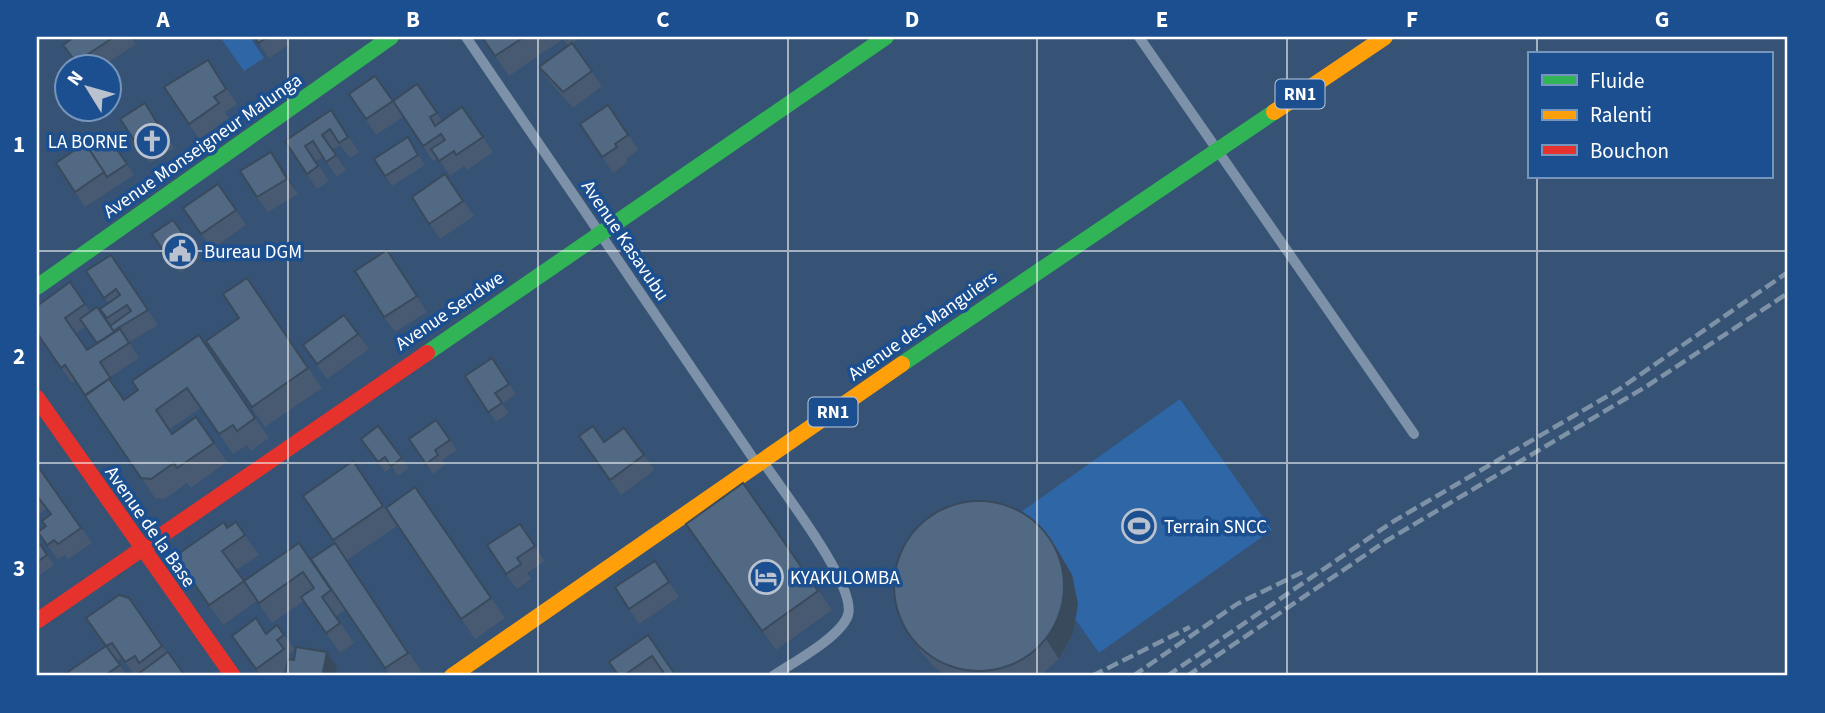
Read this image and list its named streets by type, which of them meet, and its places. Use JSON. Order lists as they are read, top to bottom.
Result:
{
  "streets": {
    "main road": [
      "RN1",
      "Avenue Monseigneur Malunga",
      "Avenue Sendwe",
      "Avenue des Manguiers",
      "Avenue de la Base"
    ],
    "street": ["Avenue Kasavubu"]
  },
  "crossings": [
    ["Avenue Kasavubu", "Avenue Sendwe"],
    ["Avenue Kasavubu", "Avenue des Manguiers"],
    ["Avenue Sendwe", "Avenue de la Base"]
  ],
  "places": {
    "church": ["LA BORNE"],
    "public building": ["Bureau DGM"],
    "sports": ["Terrain SNCC"],
    "hotel": ["KYAKULOMBA"]
  },
  "legend": ["Fluide", "Ralenti", "Bouchon"],
  "north": "top left",
  "grid": {
    "columns": [
      "A",
      "B",
      "C",
      "D",
      "E",
      "F",
      "G"
    ],
    "rows": ["1", "2", "3"]
  }
}
